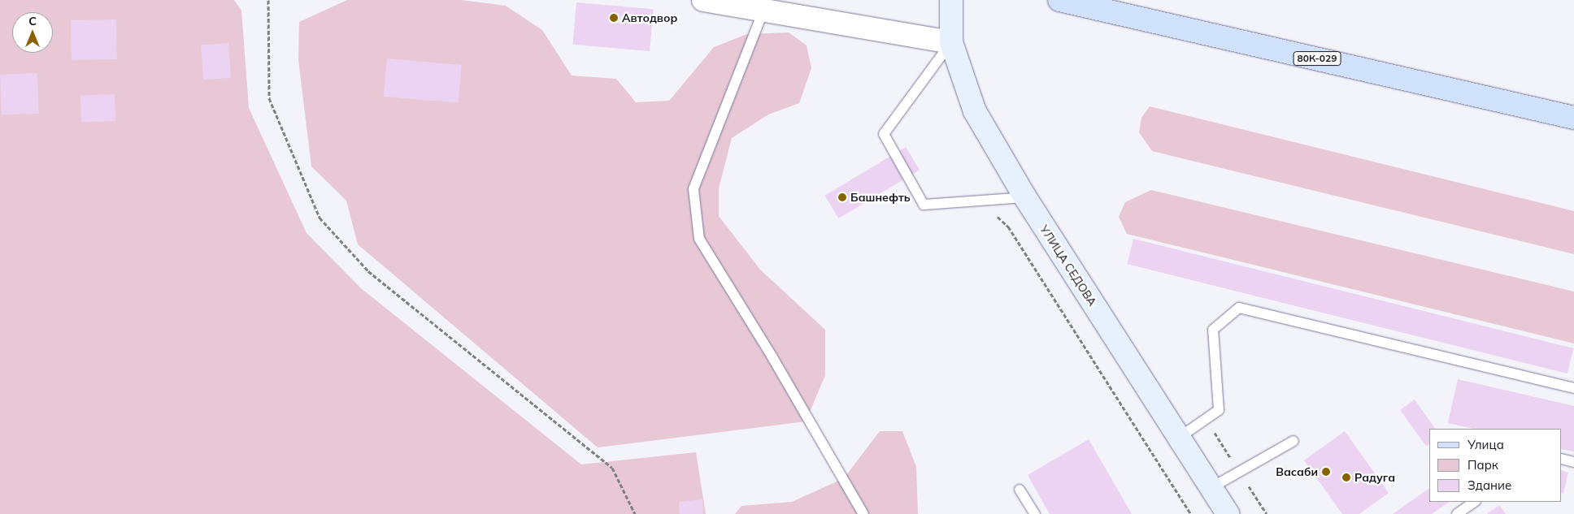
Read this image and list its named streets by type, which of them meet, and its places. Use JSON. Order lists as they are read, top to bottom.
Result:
{
  "streets": {
    "main road": ["80К-029", "УЛИЦА СЕДОВА"]
  },
  "places": [
    "Автодвор",
    "Башнефть",
    "Васаби",
    "Радуга"
  ],
  "legend": ["Улица", "Парк", "Здание"],
  "north": "top"
}
